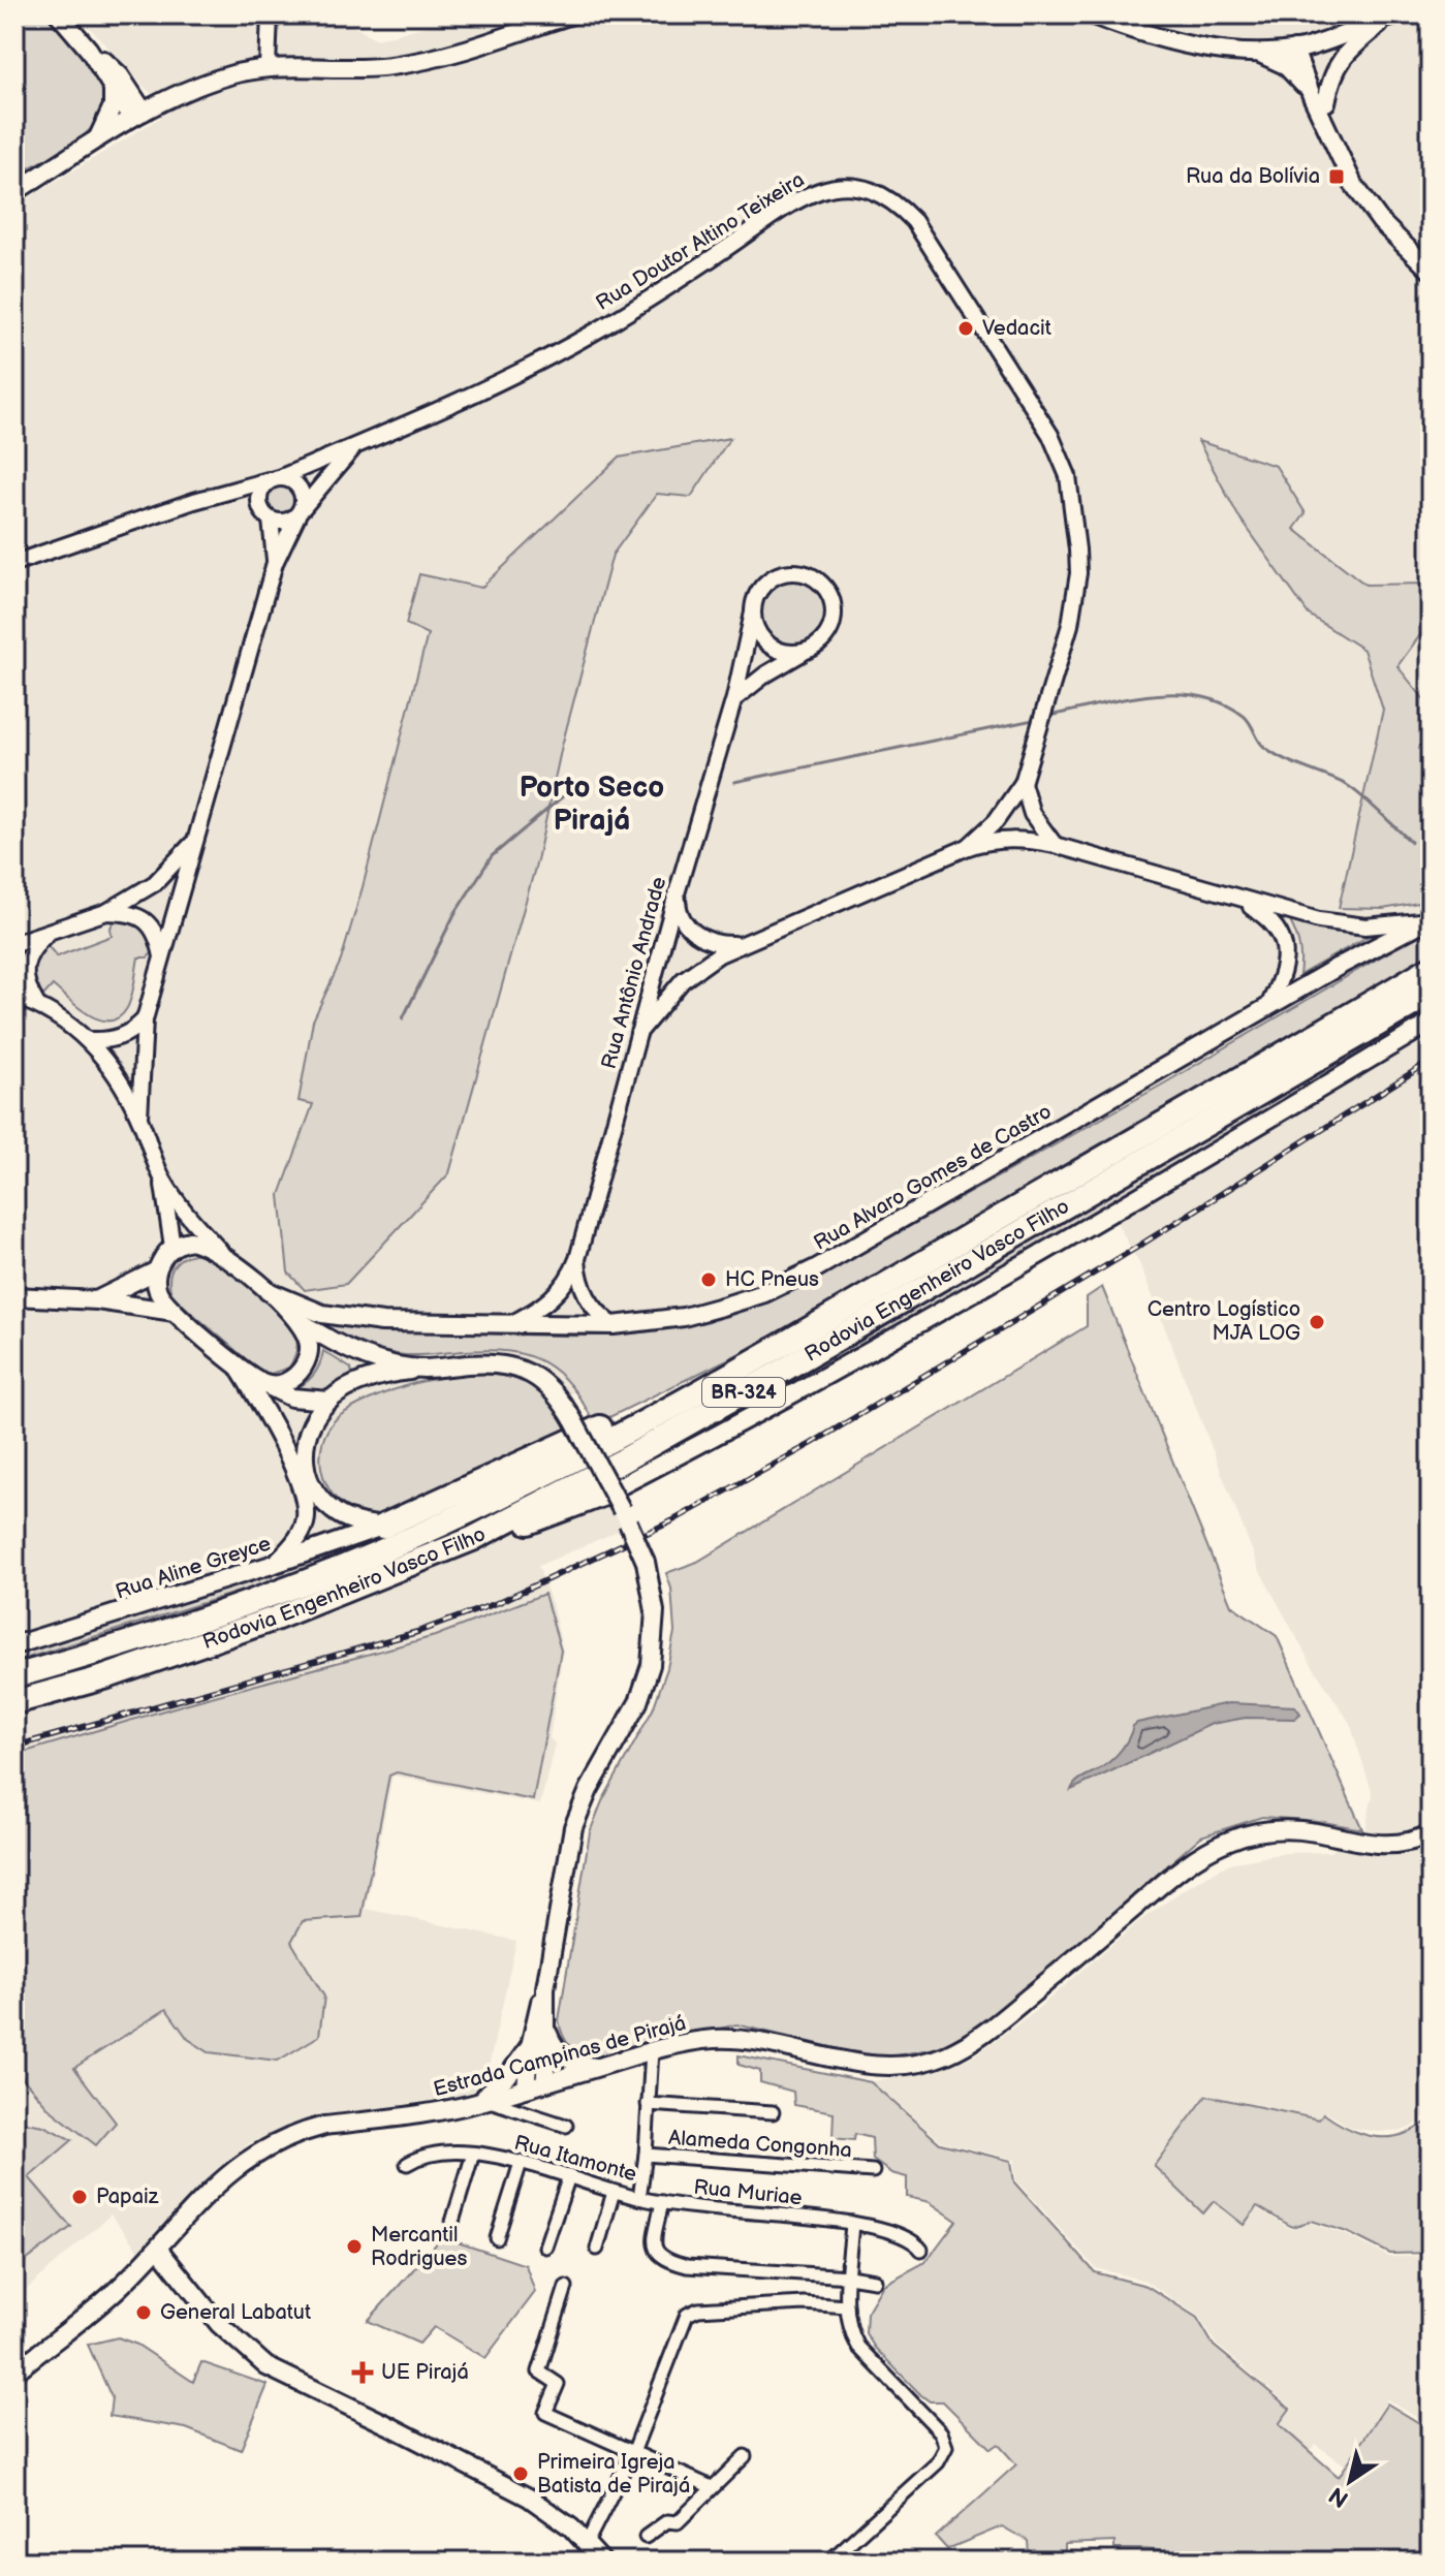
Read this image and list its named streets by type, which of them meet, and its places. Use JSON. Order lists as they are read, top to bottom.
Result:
{
  "streets": {
    "highway": ["Rodovia Engenheiro Vasco Filho", "BR-324"],
    "main road": ["Rua Alvaro Gomes de Castro", "Rua Aline Greyce", "Estrada Campinas de Pirajá"],
    "street": [
      "Rua Doutor Altino Teixeira",
      "Rua Antônio Andrade",
      "Alameda Congonha",
      "Rua Itamonte",
      "Rua Muriae"
    ]
  },
  "crossings": [
    ["Rua Antônio Andrade", "Rua Alvaro Gomes de Castro"],
    ["Estrada Campinas de Pirajá", "Rua Itamonte"],
    ["Alameda Congonha", "Rua Itamonte"],
    ["Rua Itamonte", "Rua Muriae"]
  ],
  "districts": ["Porto Seco Pirajá"],
  "places": {
    "transit": ["Rua da Bolívia"],
    "other": [
      "Vedacit",
      "HC Pneus",
      "Centro Logístico MJA LOG",
      "Papaiz",
      "Mercantil Rodrigues",
      "General Labatut",
      "Primeira Igreja Batista de Pirajá"
    ],
    "health": ["UE Pirajá"]
  },
  "north": "bottom left"
}
